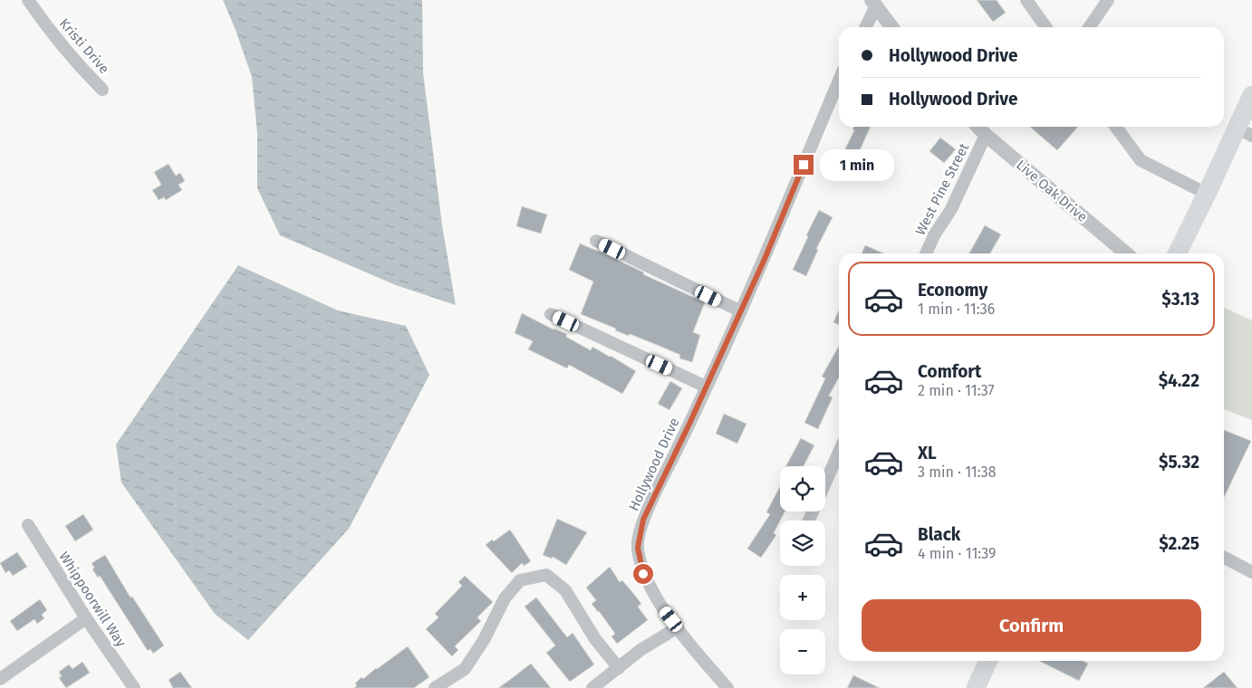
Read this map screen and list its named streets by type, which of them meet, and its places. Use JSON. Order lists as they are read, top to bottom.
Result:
{
  "streets": {
    "street": [
      "Kristi Drive",
      "West Pine Street",
      "Live Oak Drive",
      "Hollywood Drive",
      "Whippoorwill Way"
    ]
  },
  "crossings": [
    ["West Pine Street", "Live Oak Drive"]
  ],
  "page": {
    "banner": ["Hollywood Drive", "Hollywood Drive"],
    "bubble": "1 min",
    "list": [
      {
        "name": "Economy",
        "note": "1 min · 11:36",
        "value": "$3.13"
      },
      {
        "name": "Comfort",
        "note": "2 min · 11:37",
        "value": "$4.22"
      },
      {
        "name": "XL",
        "note": "3 min · 11:38",
        "value": "$5.32"
      },
      {
        "name": "Black",
        "note": "4 min · 11:39",
        "value": "$2.25"
      }
    ],
    "map_buttons": ["+", "−"],
    "buttons": "Confirm"
  }
}
